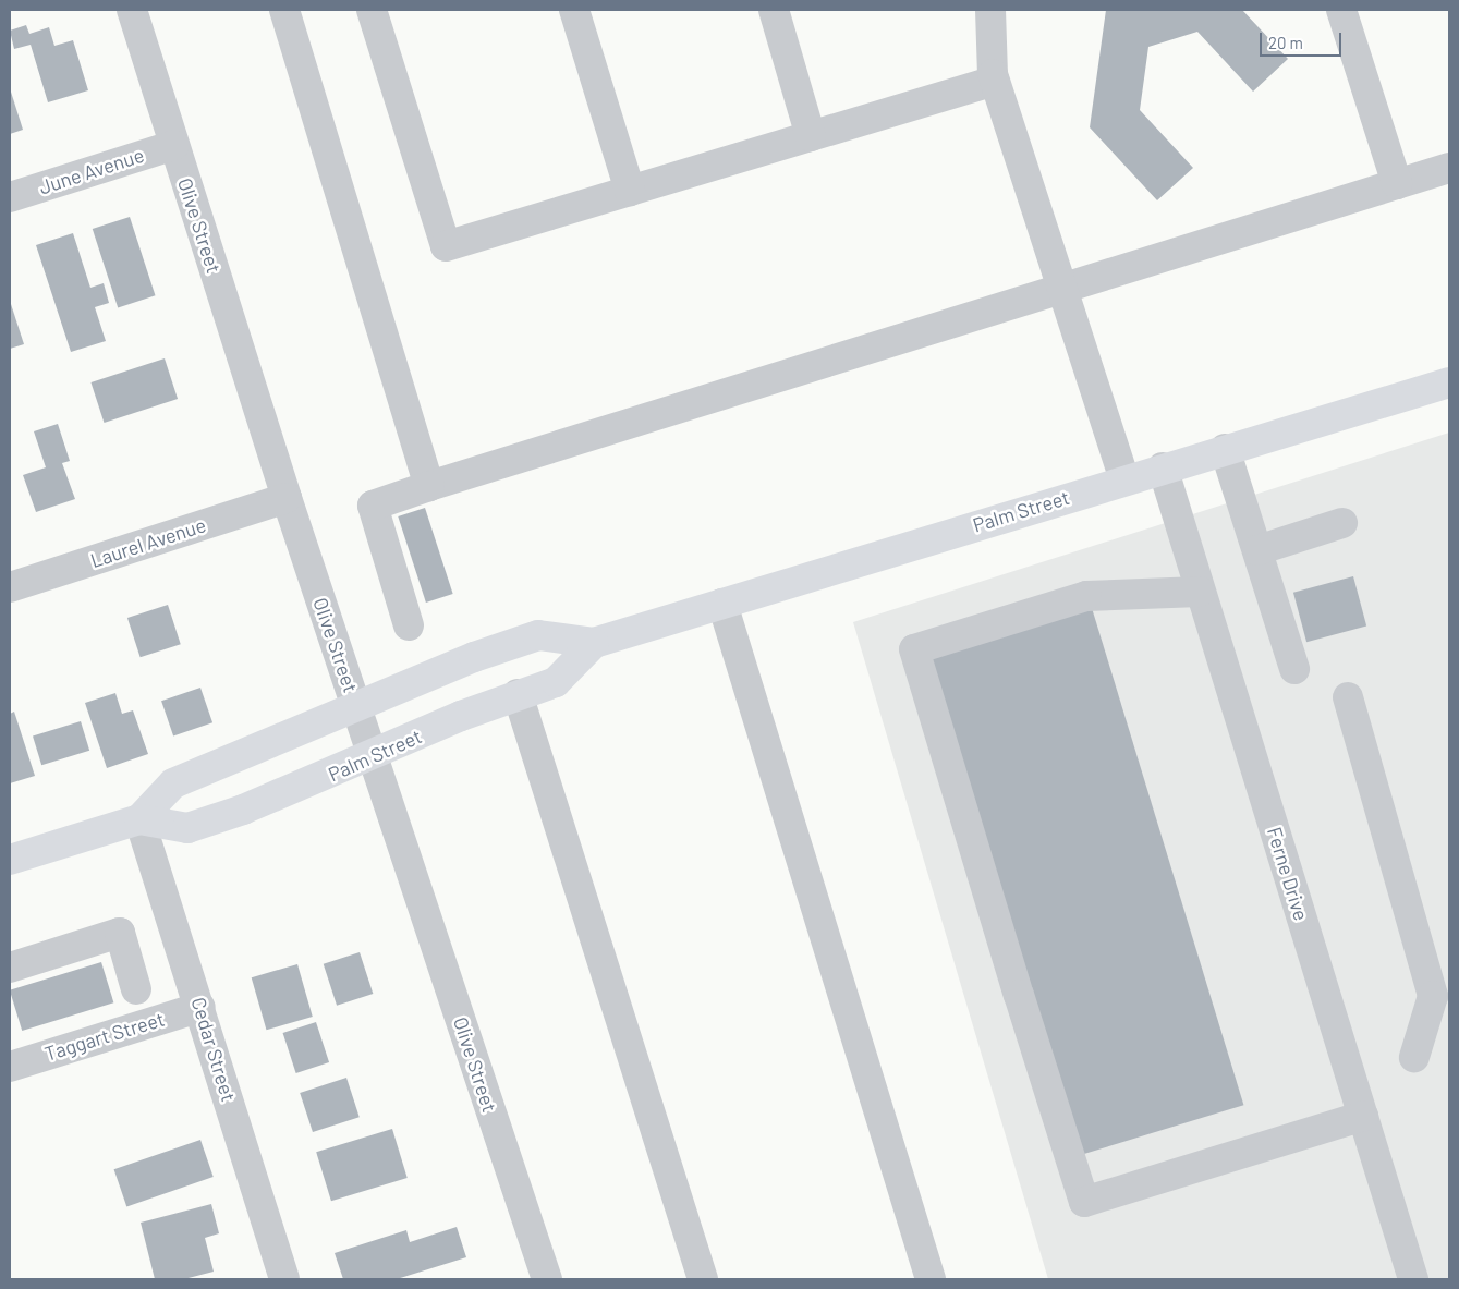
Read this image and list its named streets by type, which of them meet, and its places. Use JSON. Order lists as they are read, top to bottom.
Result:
{
  "streets": {
    "main road": ["Palm Street"],
    "street": [
      "June Avenue",
      "Olive Street",
      "Laurel Avenue",
      "Ferne Drive",
      "Taggart Street",
      "Cedar Street"
    ]
  },
  "crossings": [
    ["June Avenue", "Olive Street"],
    ["Olive Street", "Palm Street"],
    ["Olive Street", "Laurel Avenue"],
    ["Palm Street", "Ferne Drive"],
    ["Palm Street", "Cedar Street"],
    ["Taggart Street", "Cedar Street"]
  ],
  "scale_bar": "20 m"
}
